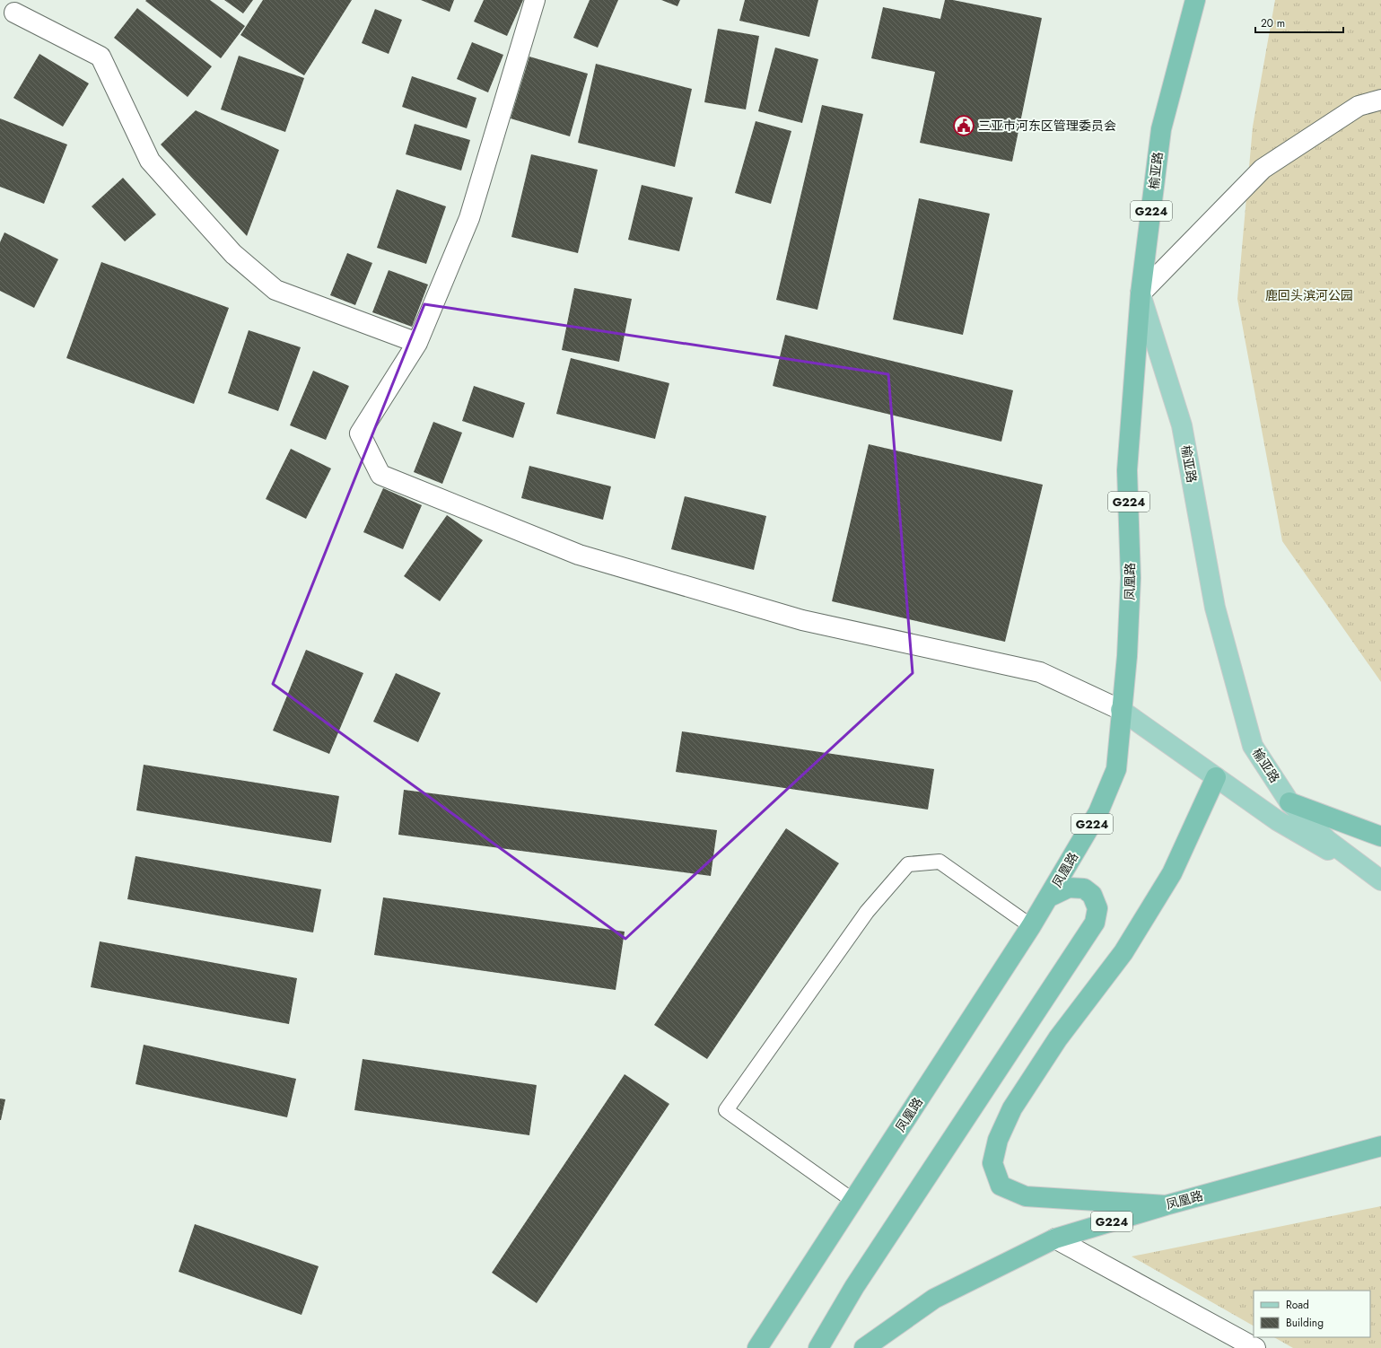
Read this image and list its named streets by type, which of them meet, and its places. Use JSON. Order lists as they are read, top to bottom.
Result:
{
  "streets": {
    "highway": ["榆亚路", "G224", "凤凰路"]
  },
  "crossings": [
    ["榆亚路", "凤凰路"]
  ],
  "parks": ["鹿回头滨河公园"],
  "places": {
    "public building": ["三亚市河东区管理委员会"]
  },
  "legend": ["Road", "Building"],
  "scale_bar": "20 m"
}
